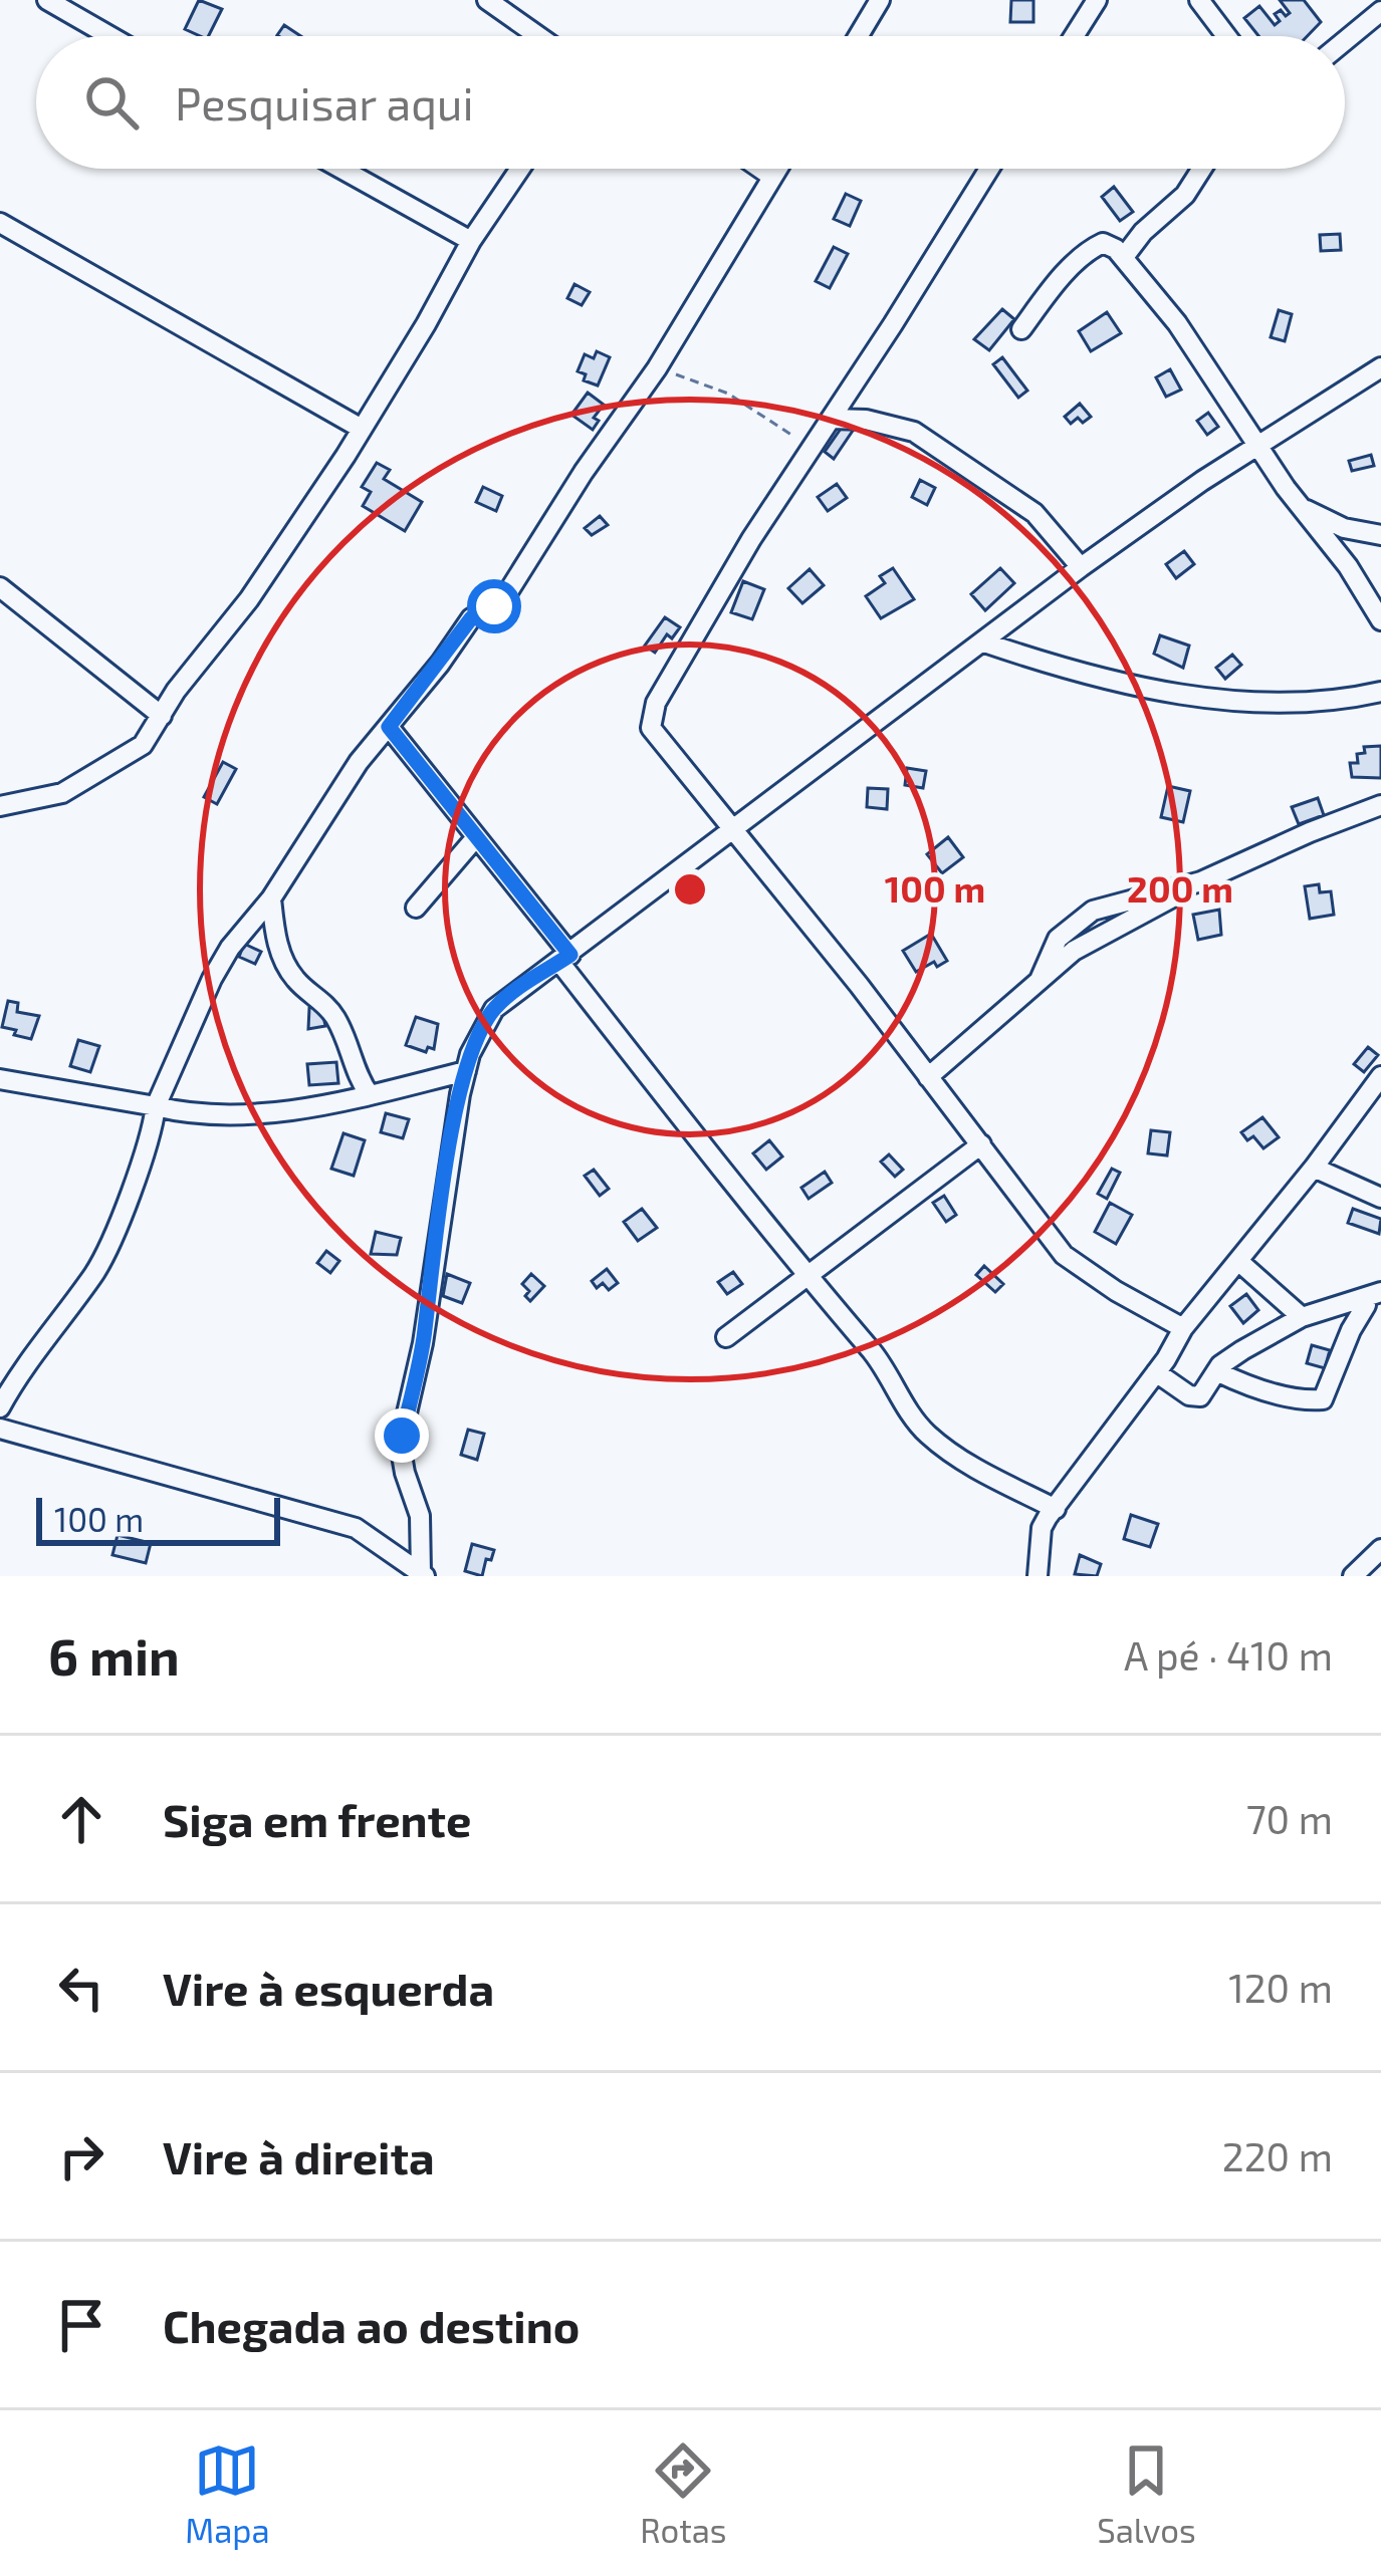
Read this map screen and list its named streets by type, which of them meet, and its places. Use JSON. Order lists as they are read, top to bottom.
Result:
{
  "scale_bar": "100 m",
  "page": {
    "search": "Pesquisar aqui",
    "scale": "100 m",
    "heading": ["6 min", "A pé · 410 m"],
    "list": [
      ["Siga em frente", "70 m"],
      ["Vire à esquerda", "120 m"],
      ["Vire à direita", "220 m"],
      "Chegada ao destino"
    ],
    "nav": ["Mapa", "Rotas", "Salvos"]
  },
  "rings": ["100 m", "200 m"]
}
